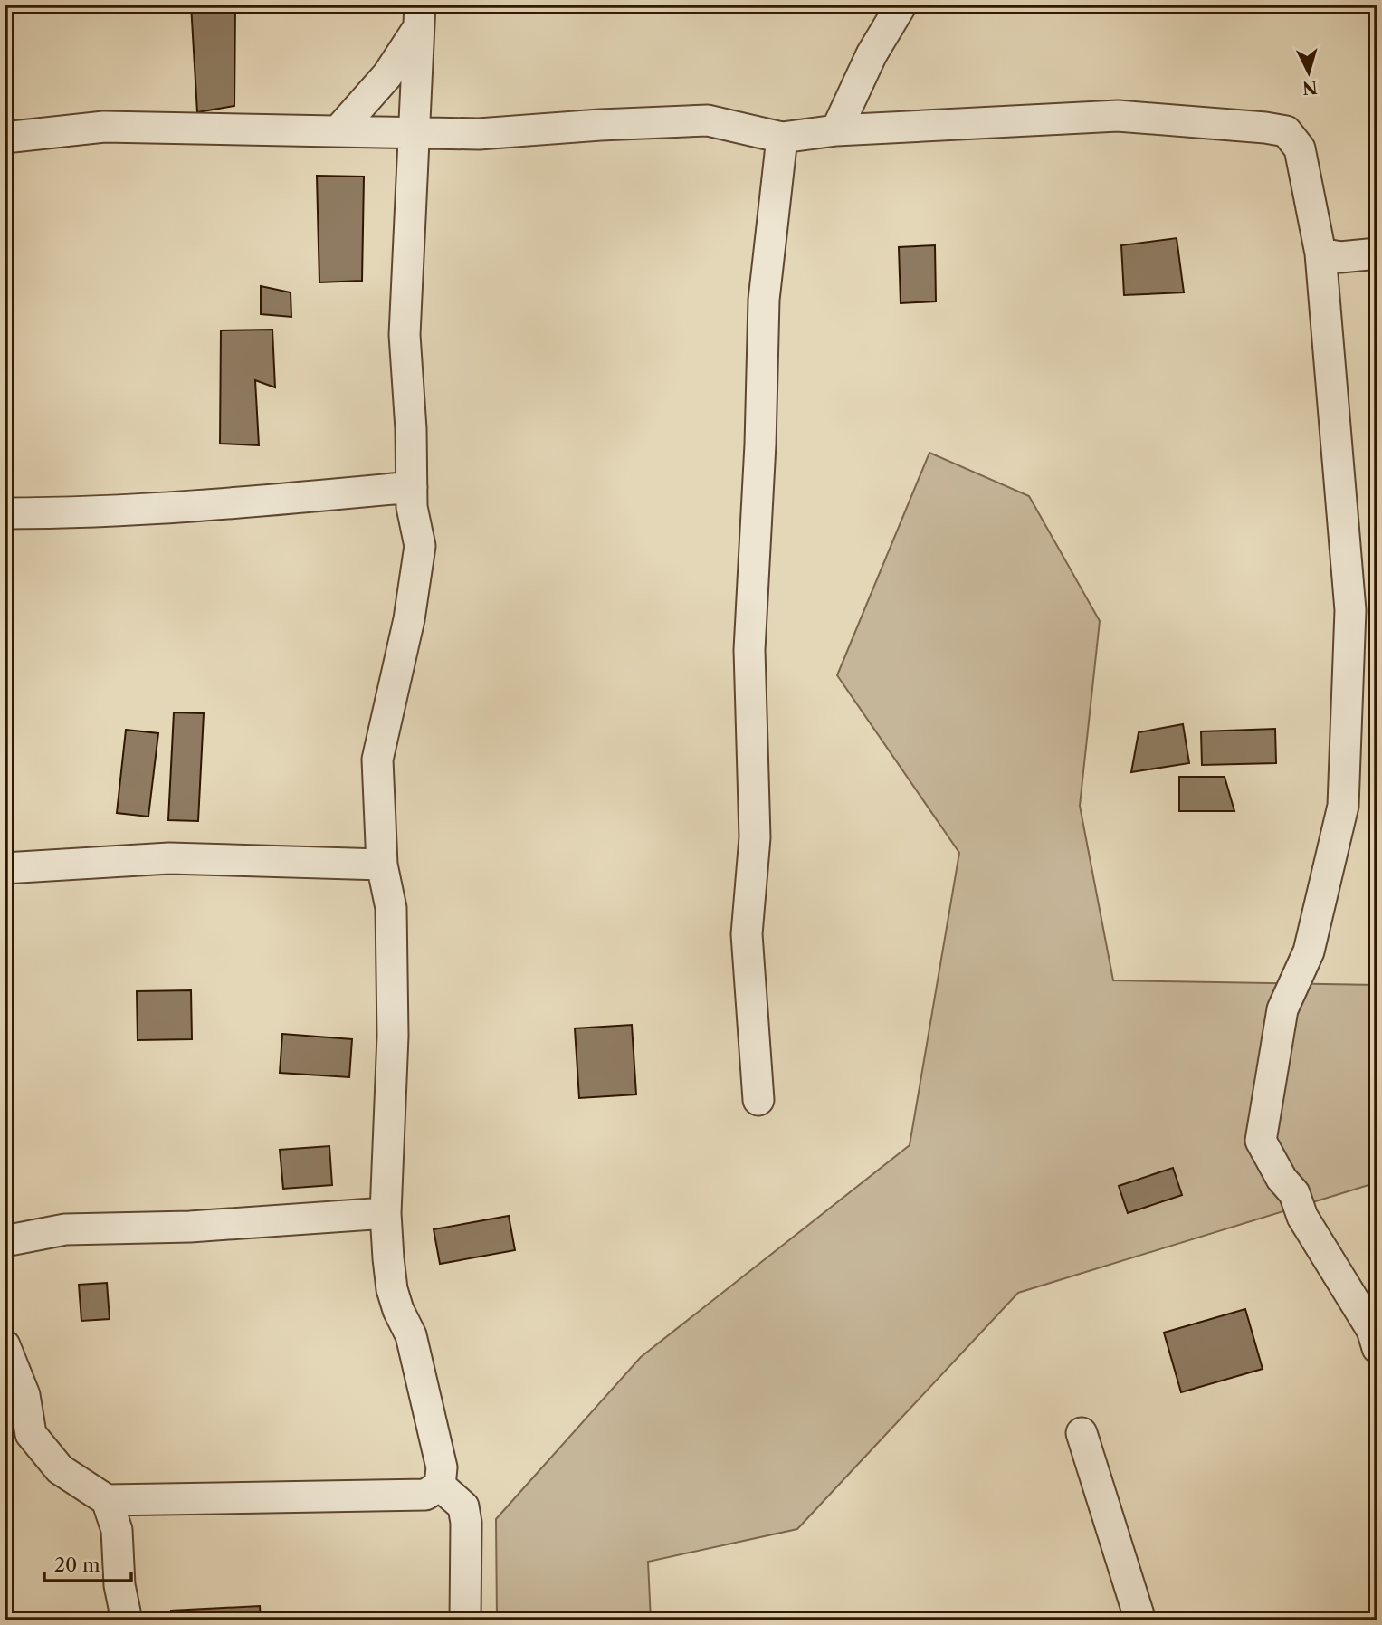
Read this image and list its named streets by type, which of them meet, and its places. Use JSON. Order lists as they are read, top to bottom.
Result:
{
  "scale_bar": "20 m",
  "north": "bottom"
}
